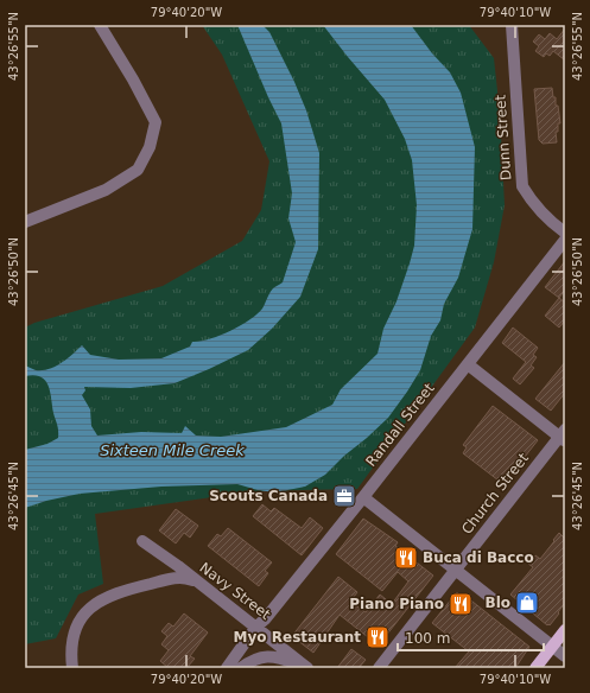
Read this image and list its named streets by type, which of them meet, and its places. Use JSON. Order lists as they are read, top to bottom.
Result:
{
  "streets": {
    "street": [
      "Dunn Street",
      "Randall Street",
      "Church Street",
      "Navy Street"
    ]
  },
  "crossings": [
    ["Randall Street", "Navy Street"]
  ],
  "water": ["Sixteen Mile Creek"],
  "places": {
    "office": ["Scouts Canada"],
    "restaurant": ["Buca di Bacco", "Piano Piano", "Myo Restaurant"],
    "shop": ["Blo"]
  },
  "scale_bar": "100 m",
  "coordinates": [
    "79°40'20\"W",
    "79°40'10\"W",
    "43°26'55\"N",
    "43°26'50\"N",
    "43°26'45\"N"
  ]
}
